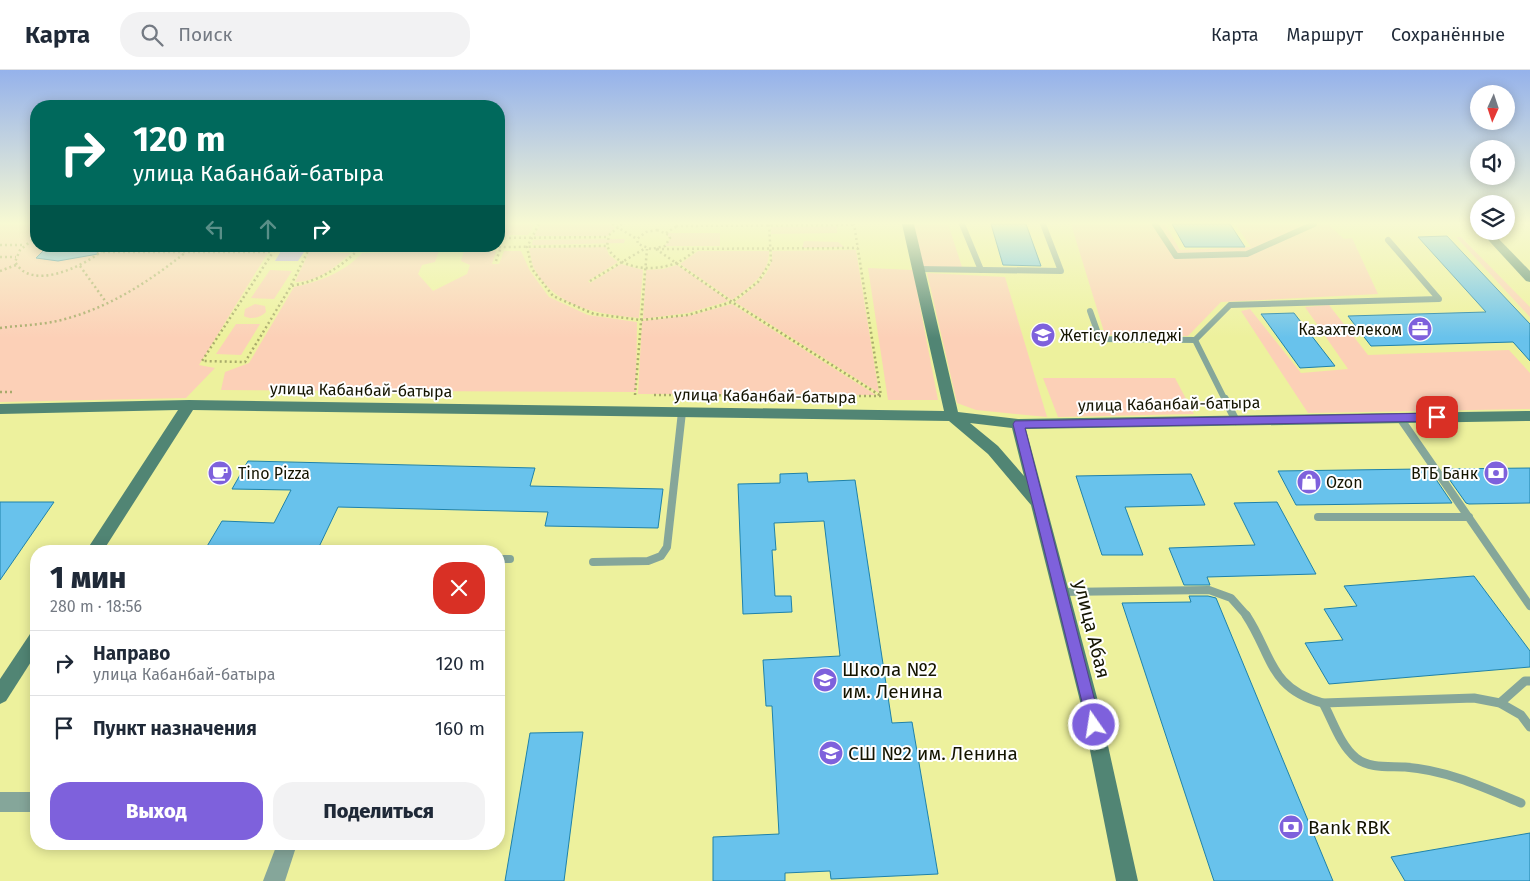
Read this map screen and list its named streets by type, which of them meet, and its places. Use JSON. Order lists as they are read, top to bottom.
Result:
{
  "streets": {
    "main road": ["улица Кабанбай-батыра", "улица Абая"]
  },
  "crossings": [
    ["улица Кабанбай-батыра", "улица Абая"]
  ],
  "places": {
    "office": ["Казахтелеком"],
    "school or university": ["Жетісу колледжі", "Школа №2 им. Ленина", "СШ №2 им. Ленина"],
    "cafe": ["Tino Pizza"],
    "bank": ["ВТБ Банк", "Bank RBK"],
    "shop": ["Ozon"]
  },
  "north": "bottom",
  "page": {
    "header": "Карта",
    "search": "Поиск",
    "nav": ["Карта", "Маршрут", "Сохранённые"],
    "turn": ["120 m", "улица Кабанбай-батыра"],
    "heading": ["1 мин", "280 m · 18:56"],
    "list": [
      {
        "name": "Направо",
        "note": "улица Кабанбай-батыра",
        "value": "120 m"
      },
      {
        "name": "Пункт назначения",
        "value": "160 m"
      }
    ],
    "buttons": ["Выход", "Поделиться"]
  }
}
